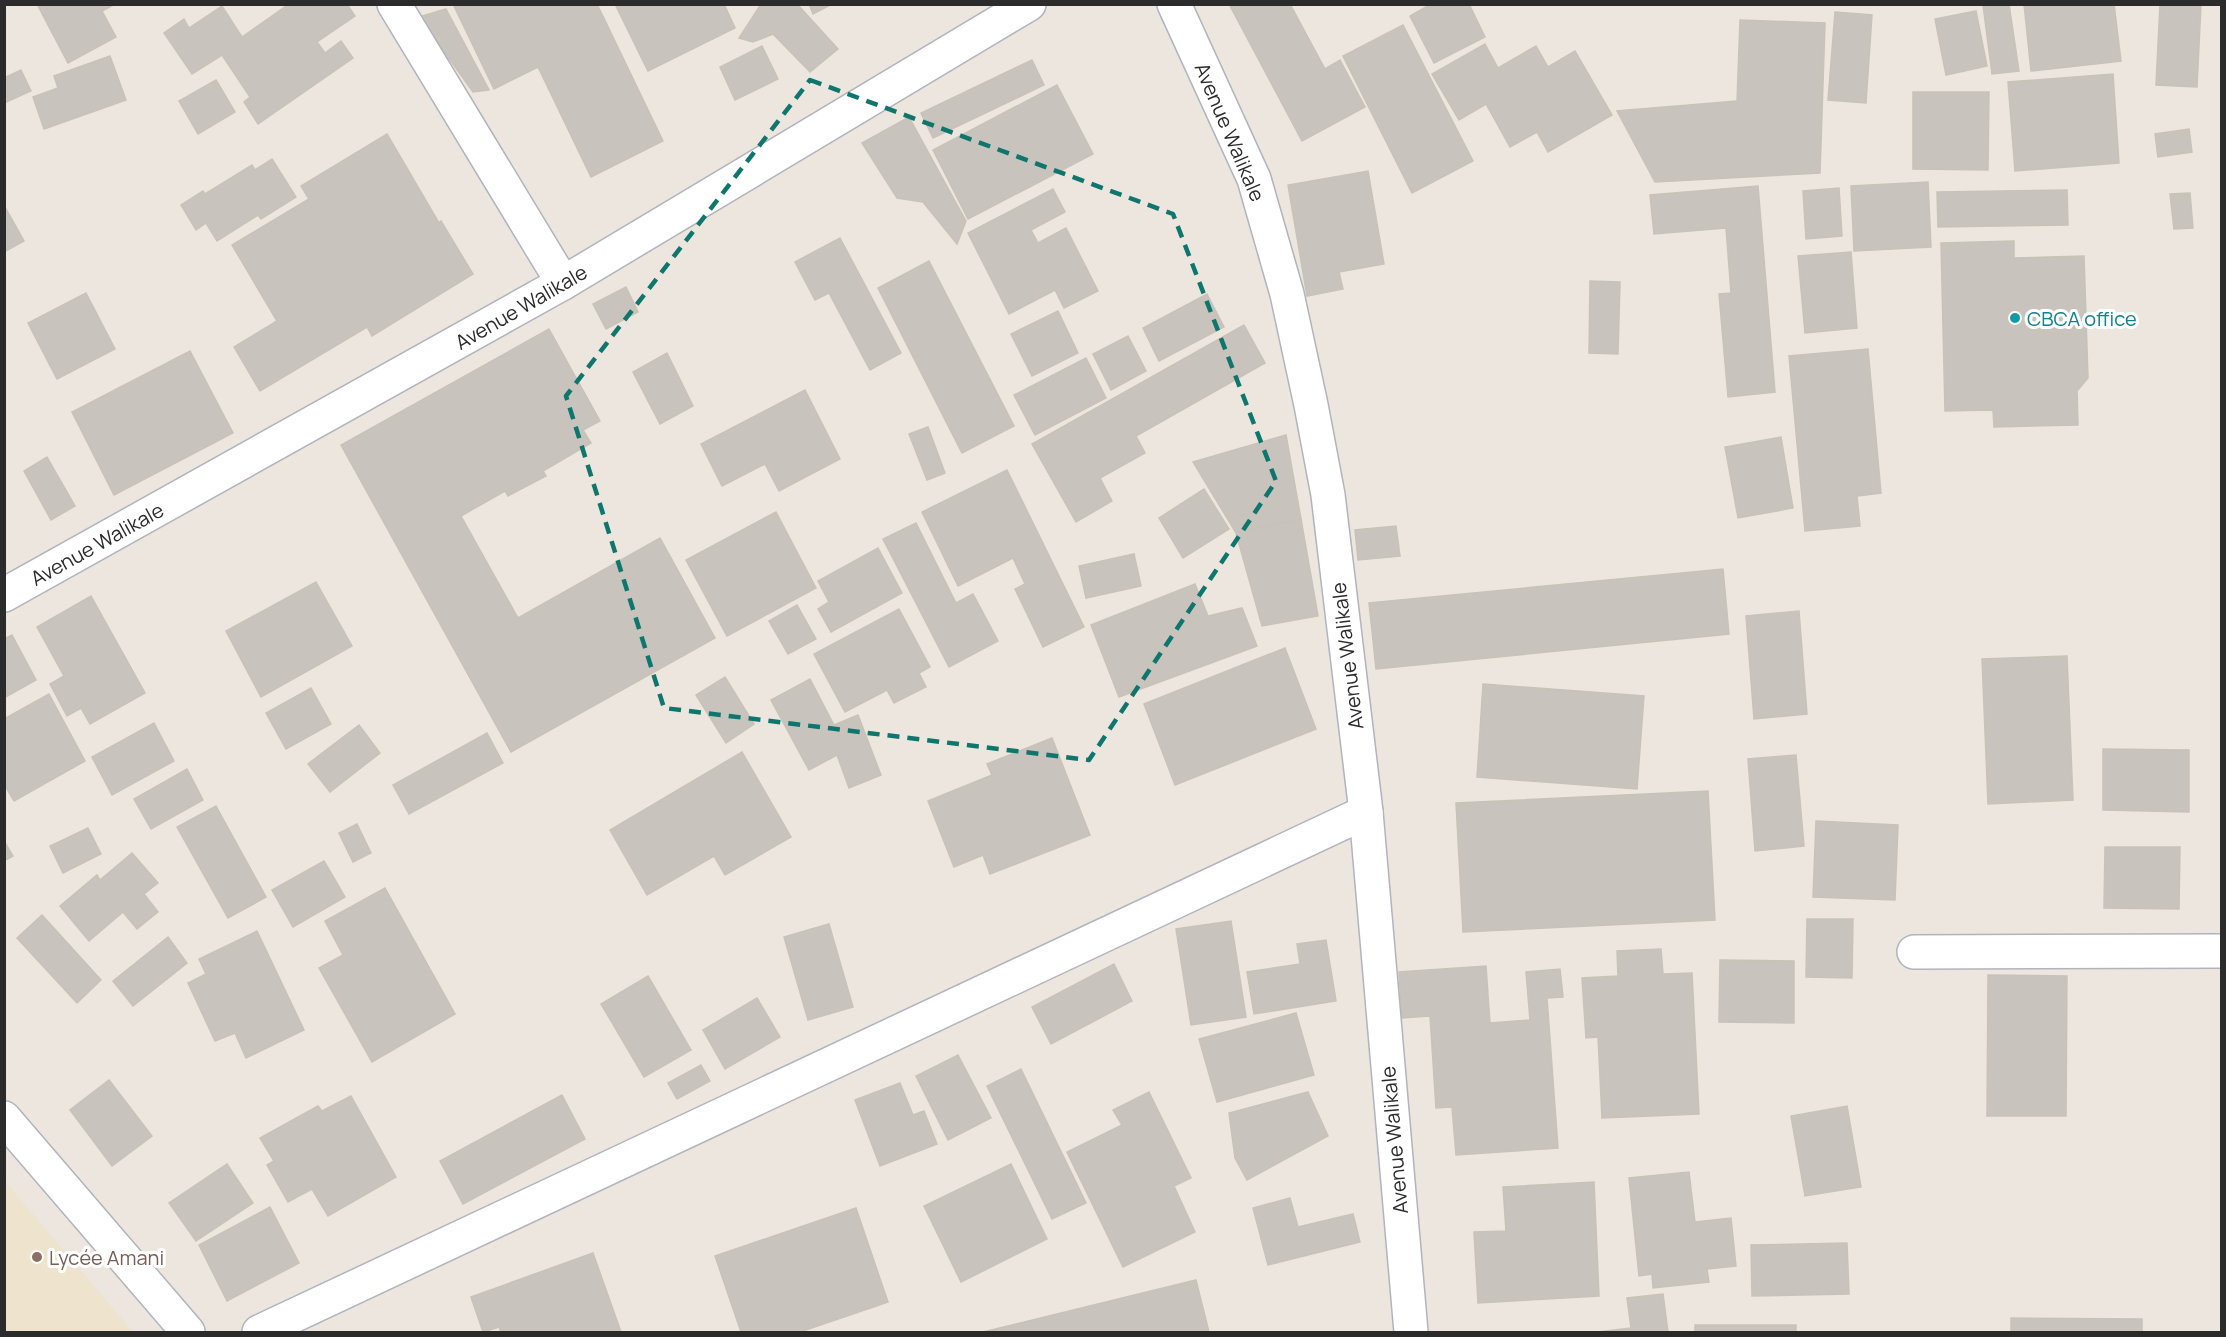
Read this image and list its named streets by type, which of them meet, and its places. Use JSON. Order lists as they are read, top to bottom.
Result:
{
  "streets": {
    "street": ["Avenue Walikale"]
  },
  "places": ["CBCA office", "Lycée Amani"]
}
